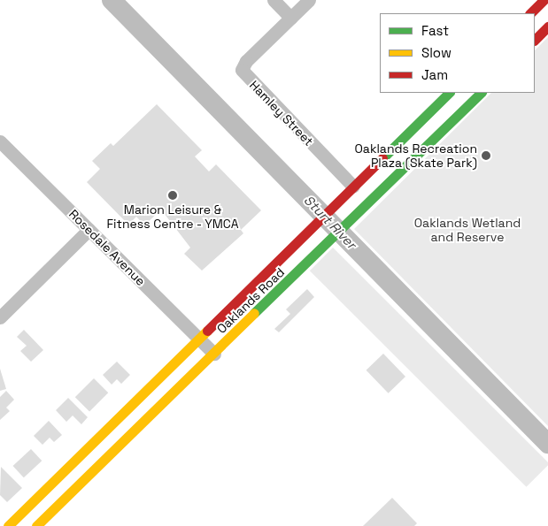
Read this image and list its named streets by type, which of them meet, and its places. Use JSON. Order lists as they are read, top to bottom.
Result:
{
  "streets": {
    "main road": ["Oaklands Road"],
    "street": ["Hamley Street", "Rosedale Avenue"]
  },
  "crossings": [
    ["Hamley Street", "Oaklands Road"],
    ["Rosedale Avenue", "Oaklands Road"]
  ],
  "water": ["Sturt River"],
  "parks": ["Oaklands Wetland and Reserve"],
  "places": ["Oaklands Recreation Plaza (Skate Park)", "Marion Leisure & Fitness Centre - YMCA"],
  "legend": ["Fast", "Slow", "Jam"]
}
